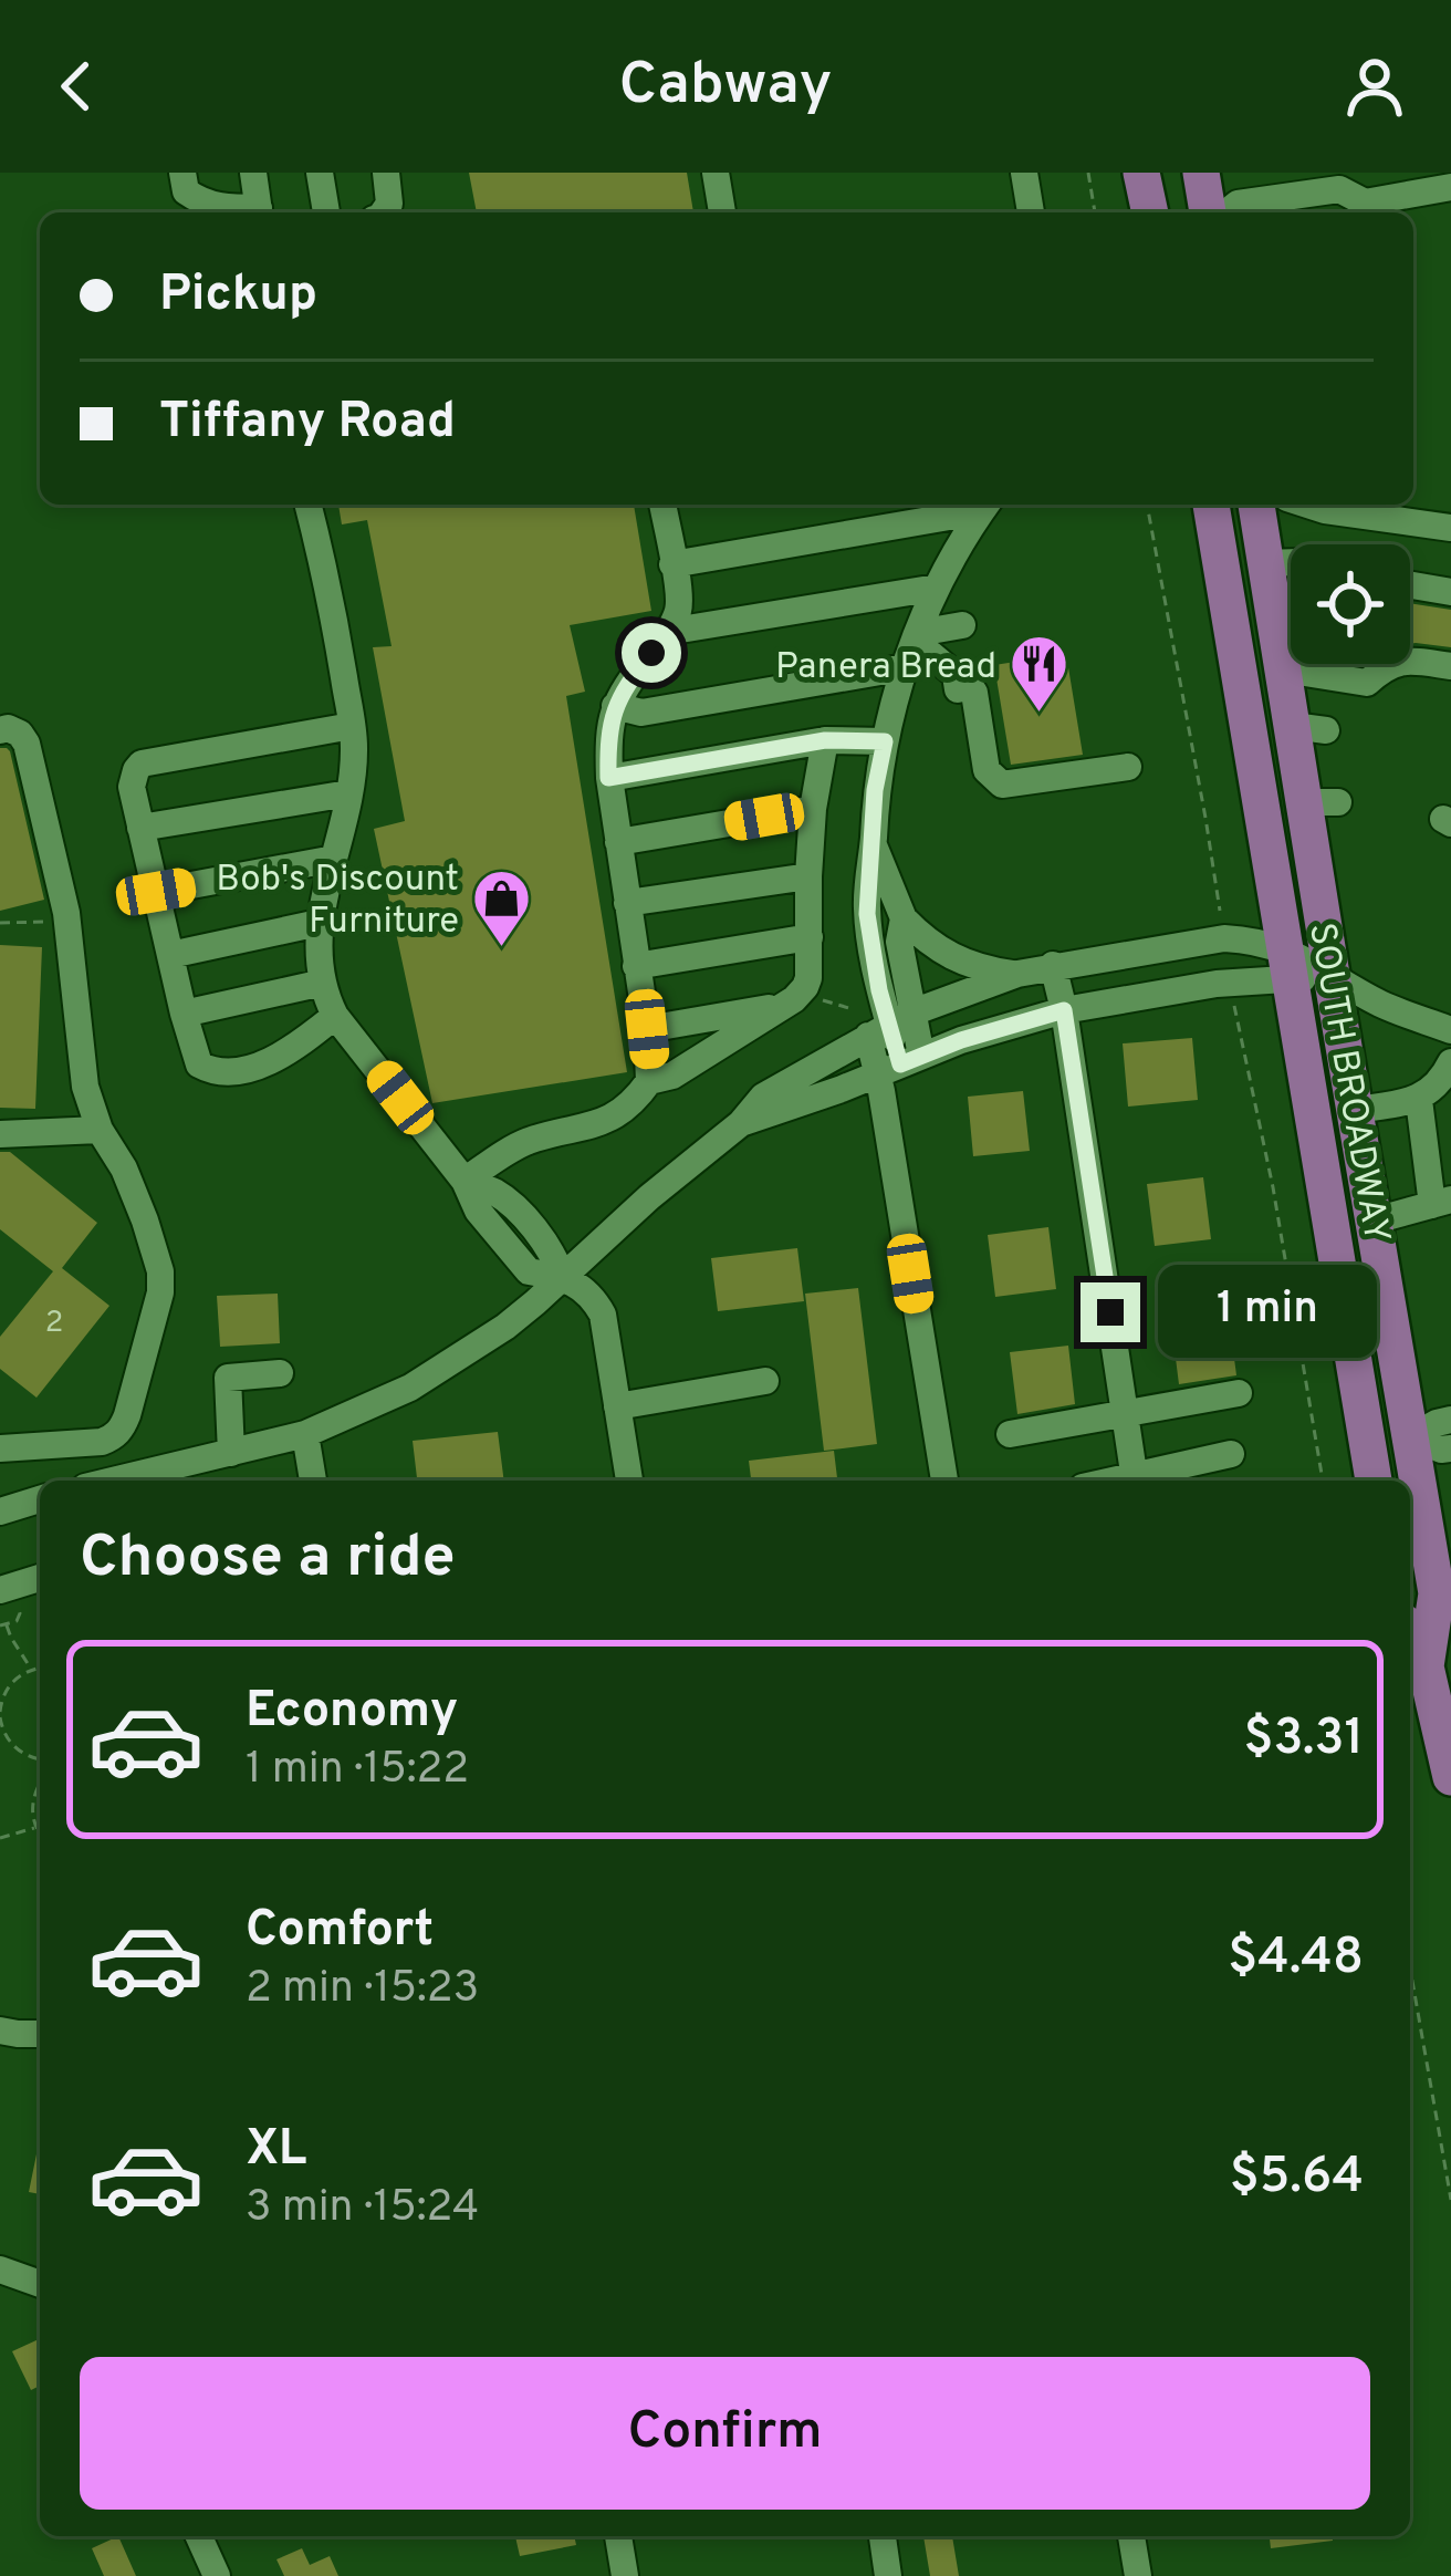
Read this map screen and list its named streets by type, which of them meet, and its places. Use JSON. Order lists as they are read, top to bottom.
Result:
{
  "streets": {
    "main road": ["SOUTH BROADWAY"]
  },
  "places": {
    "restaurant": ["Panera Bread"],
    "shop": ["Bob's Discount Furniture"]
  },
  "house_numbers": ["2"],
  "page": {
    "header": "Cabway",
    "banner": ["Pickup", "Tiffany Road"],
    "bubble": "1 min",
    "heading": "Choose a ride",
    "list": [
      {
        "name": "Economy",
        "note": "1 min · 15:22",
        "value": "$3.31"
      },
      {
        "name": "Comfort",
        "note": "2 min · 15:23",
        "value": "$4.48"
      },
      {
        "name": "XL",
        "note": "3 min · 15:24",
        "value": "$5.64"
      }
    ],
    "buttons": "Confirm"
  }
}
